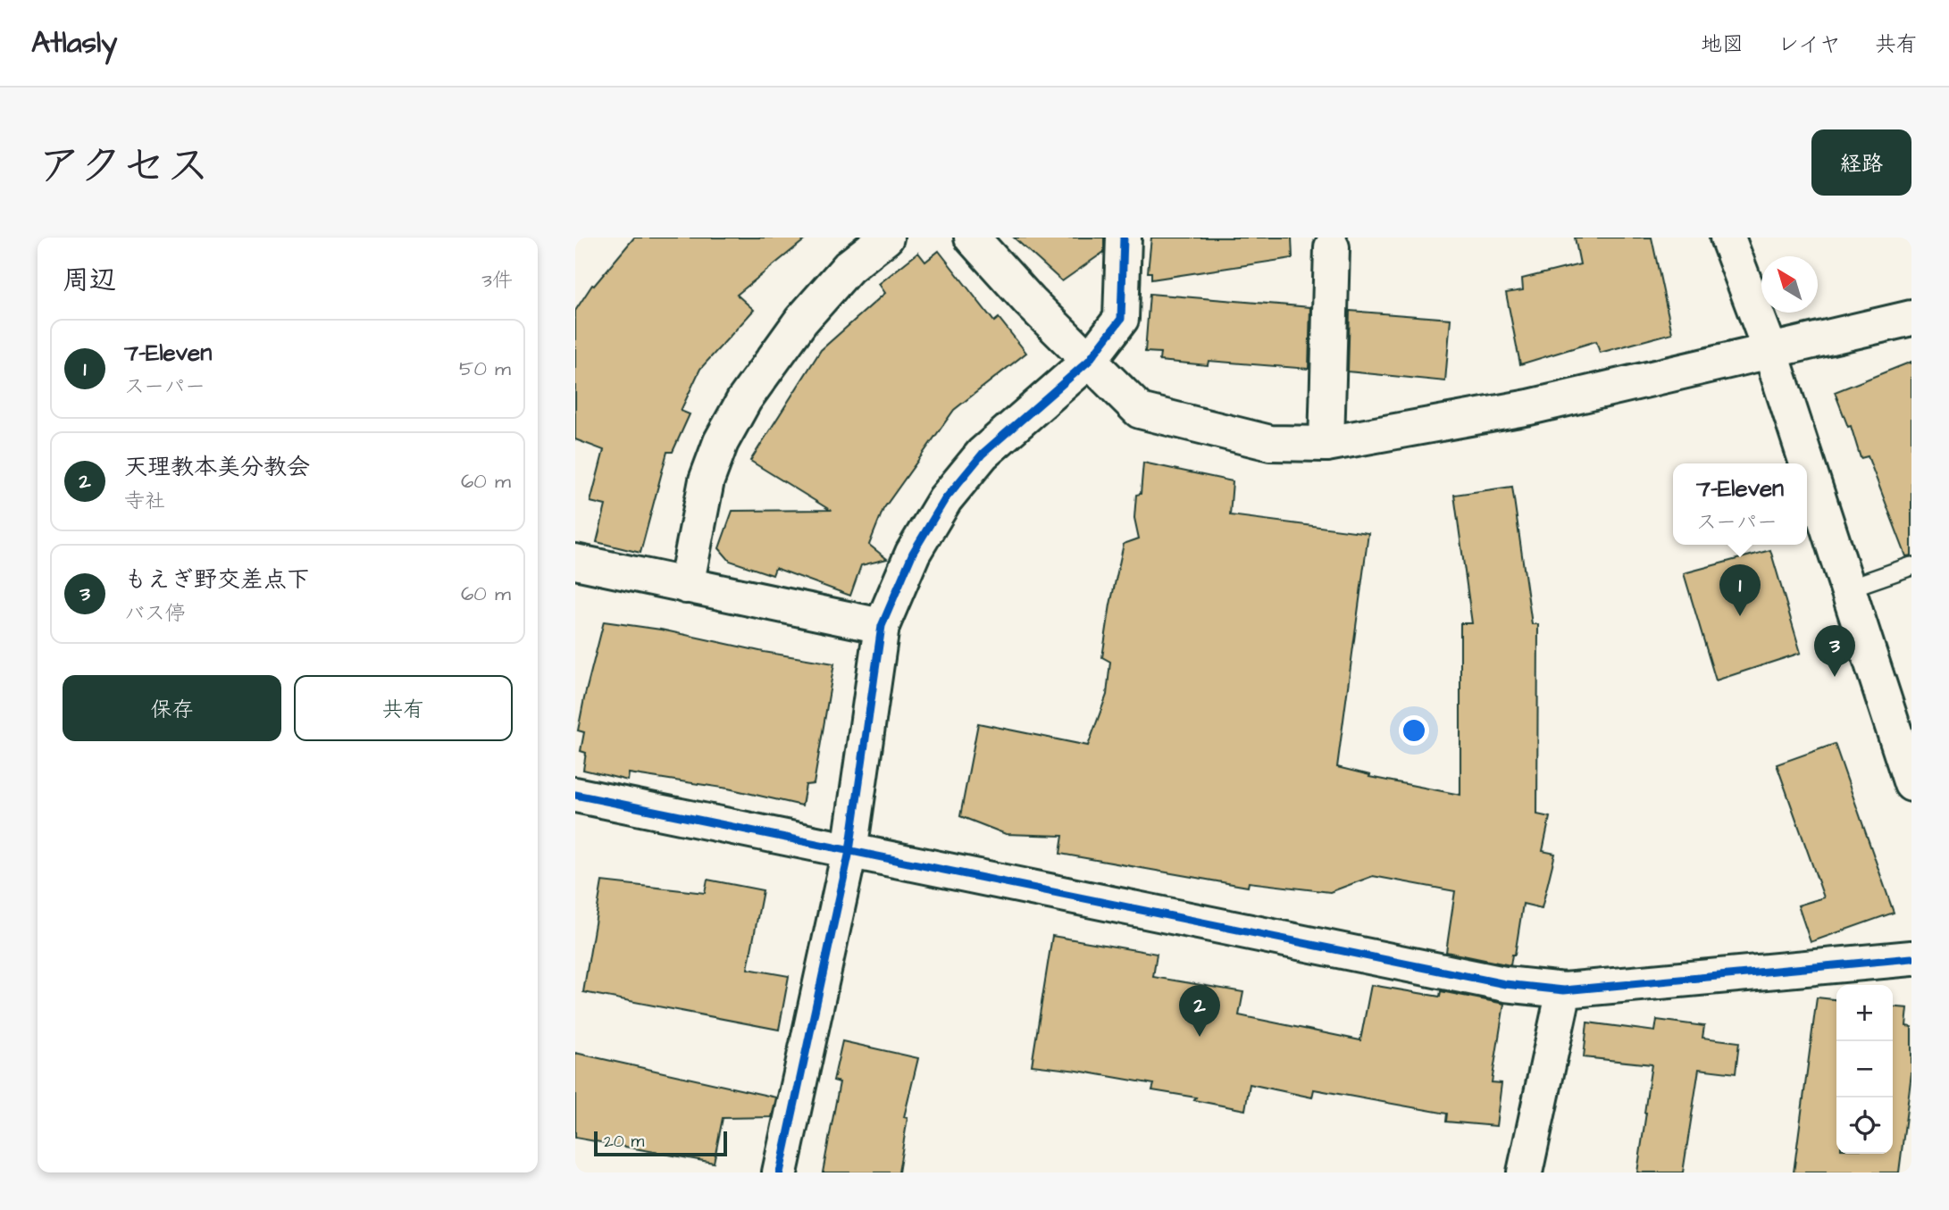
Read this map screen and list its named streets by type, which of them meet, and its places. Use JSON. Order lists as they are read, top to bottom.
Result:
{
  "scale_bar": "20 m",
  "north": "top left",
  "page": {
    "header": "Atlasly",
    "nav": ["地図", "レイヤ", "共有"],
    "title": "アクセス",
    "buttons": [
      "経路",
      ["保存", "共有"]
    ],
    "heading": ["周辺", "3件"],
    "list": [
      {
        "mark": "1",
        "name": "7-Eleven",
        "note": "スーパー",
        "value": "50 m"
      },
      {
        "mark": "2",
        "name": "天理教本美分教会",
        "note": "寺社",
        "value": "60 m"
      },
      {
        "mark": "3",
        "name": "もえぎ野交差点下",
        "note": "バス停",
        "value": "60 m"
      }
    ],
    "popup": ["7-Eleven", "スーパー"],
    "pins": ["1", "3", "2"],
    "map_buttons": ["+", "−"],
    "scale": "20 m"
  }
}
